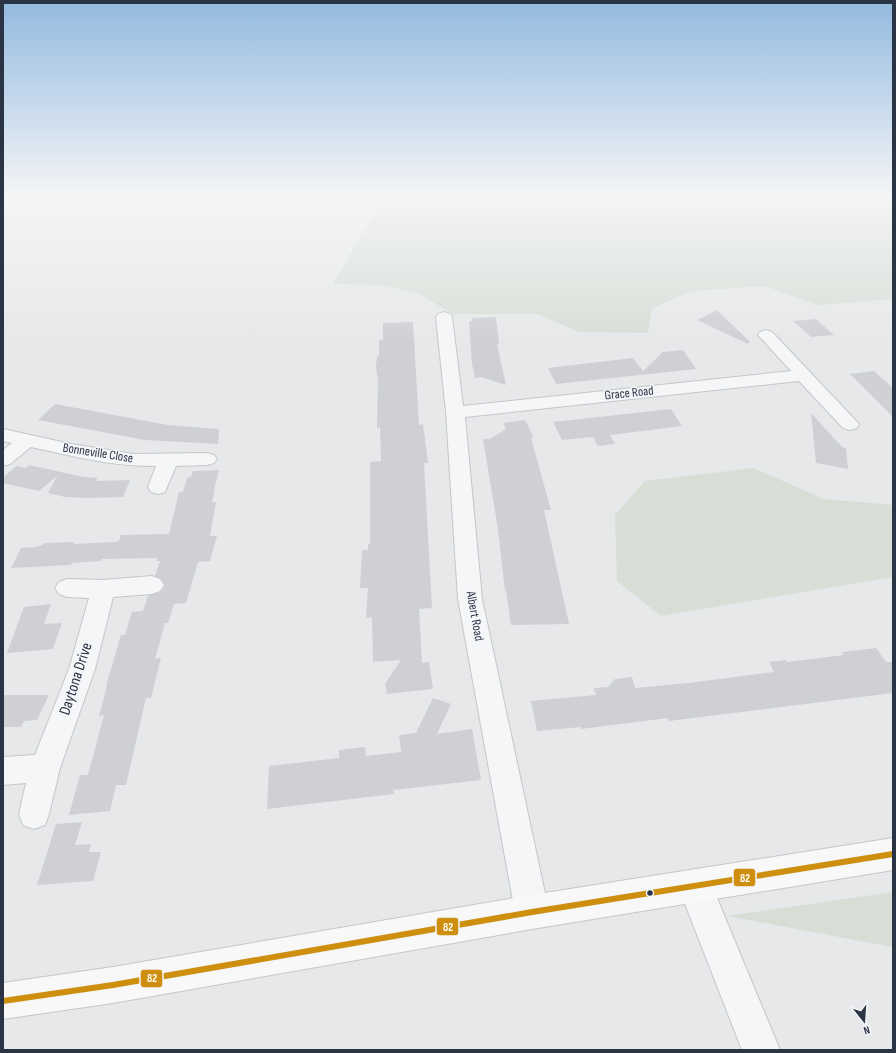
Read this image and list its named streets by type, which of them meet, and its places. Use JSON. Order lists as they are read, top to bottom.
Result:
{
  "streets": {
    "street": [
      "Grace Road",
      "Bonneville Close",
      "Albert Road",
      "Daytona Drive"
    ]
  },
  "crossings": [
    ["Grace Road", "Albert Road"]
  ],
  "lines": ["transit line 82"],
  "north": "bottom"
}
